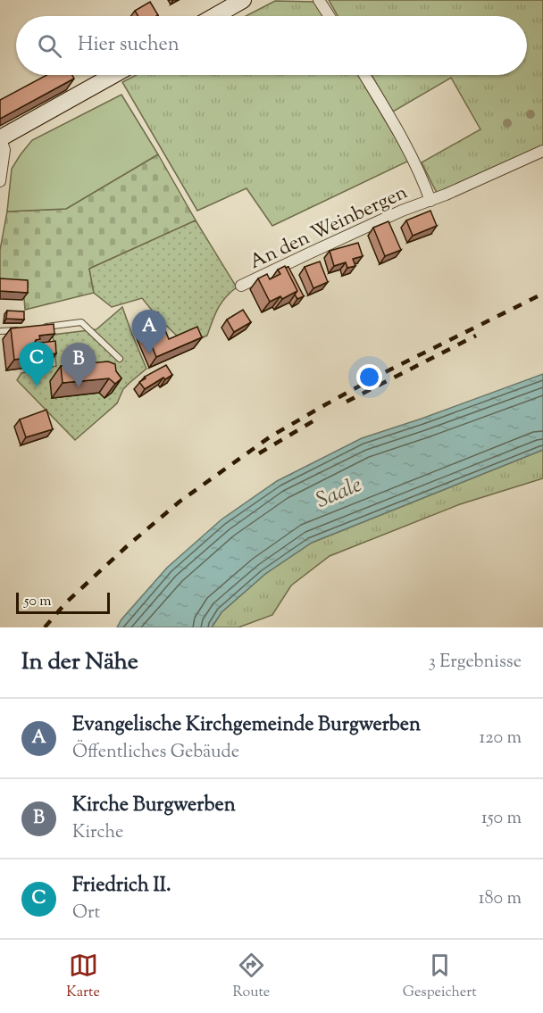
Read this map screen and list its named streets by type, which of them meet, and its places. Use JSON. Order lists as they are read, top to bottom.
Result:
{
  "streets": {
    "street": ["An den Weinbergen"]
  },
  "water": ["Saale"],
  "scale_bar": "50 m",
  "page": {
    "search": "Hier suchen",
    "pins": ["A", "C", "B"],
    "scale": "50 m",
    "heading": ["In der Nähe", "3 Ergebnisse"],
    "list": [
      {
        "mark": "A",
        "name": "Evangelische Kirchgemeinde Burgwerben",
        "note": "Öffentliches Gebäude",
        "value": "120 m"
      },
      {
        "mark": "B",
        "name": "Kirche Burgwerben",
        "note": "Kirche",
        "value": "150 m"
      },
      {
        "mark": "C",
        "name": "Friedrich II.",
        "note": "Ort",
        "value": "180 m"
      }
    ],
    "nav": ["Karte", "Route", "Gespeichert"]
  }
}
